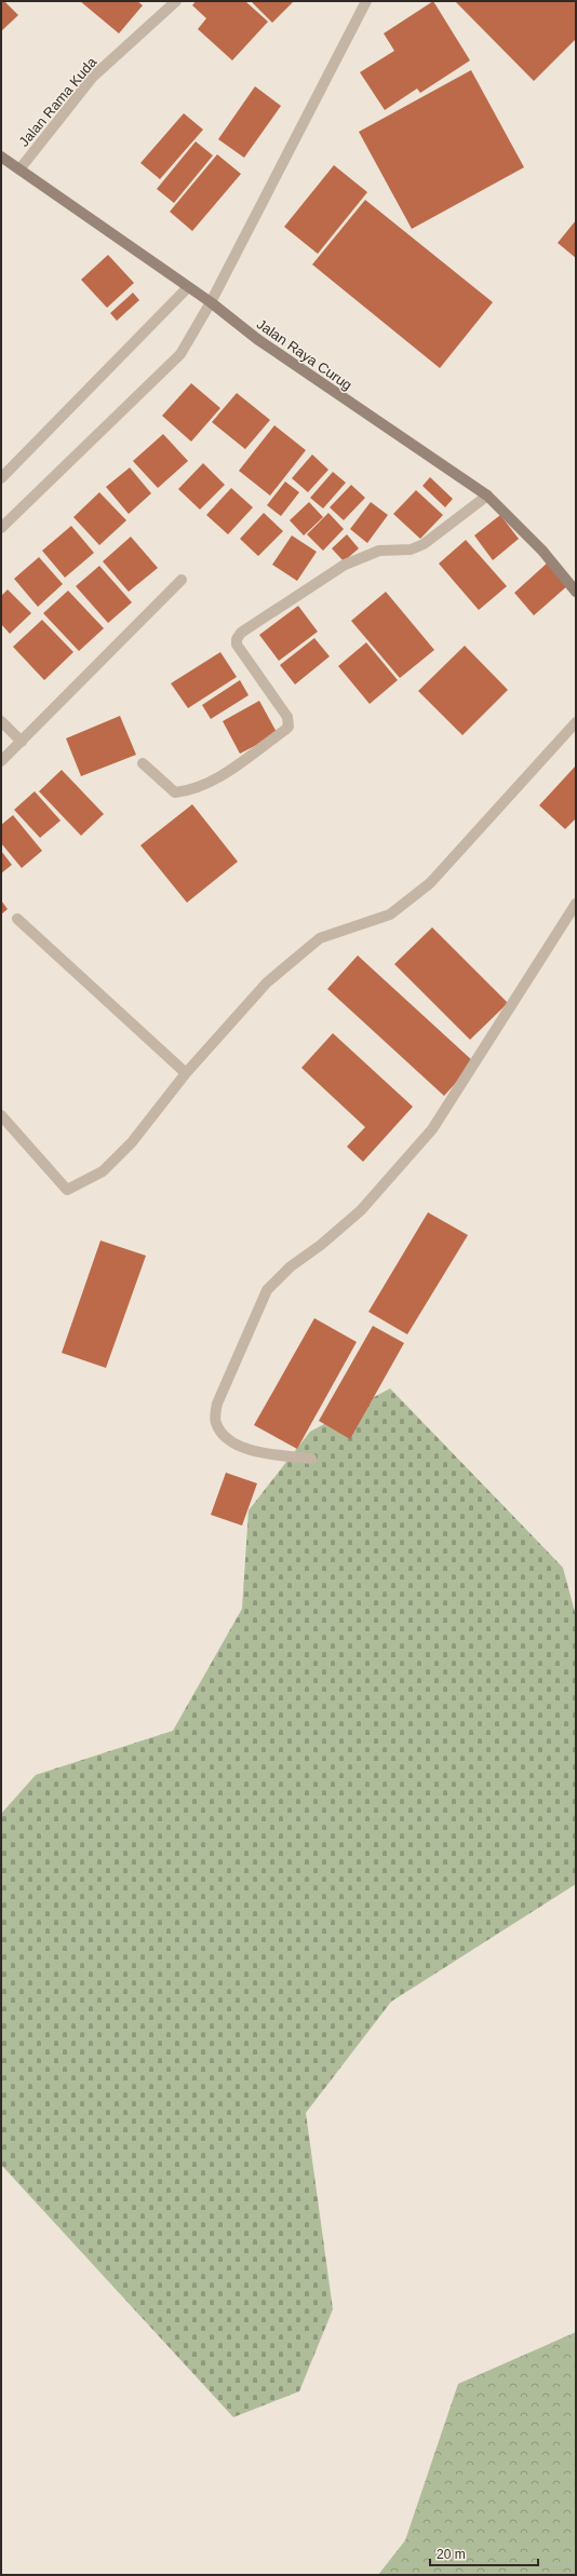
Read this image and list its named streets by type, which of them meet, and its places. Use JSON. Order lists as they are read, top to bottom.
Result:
{
  "streets": {
    "main road": ["Jalan Raya Curug"],
    "street": ["Jalan Rama Kuda"]
  },
  "crossings": [
    ["Jalan Rama Kuda", "Jalan Raya Curug"]
  ],
  "scale_bar": "20 m"
}
